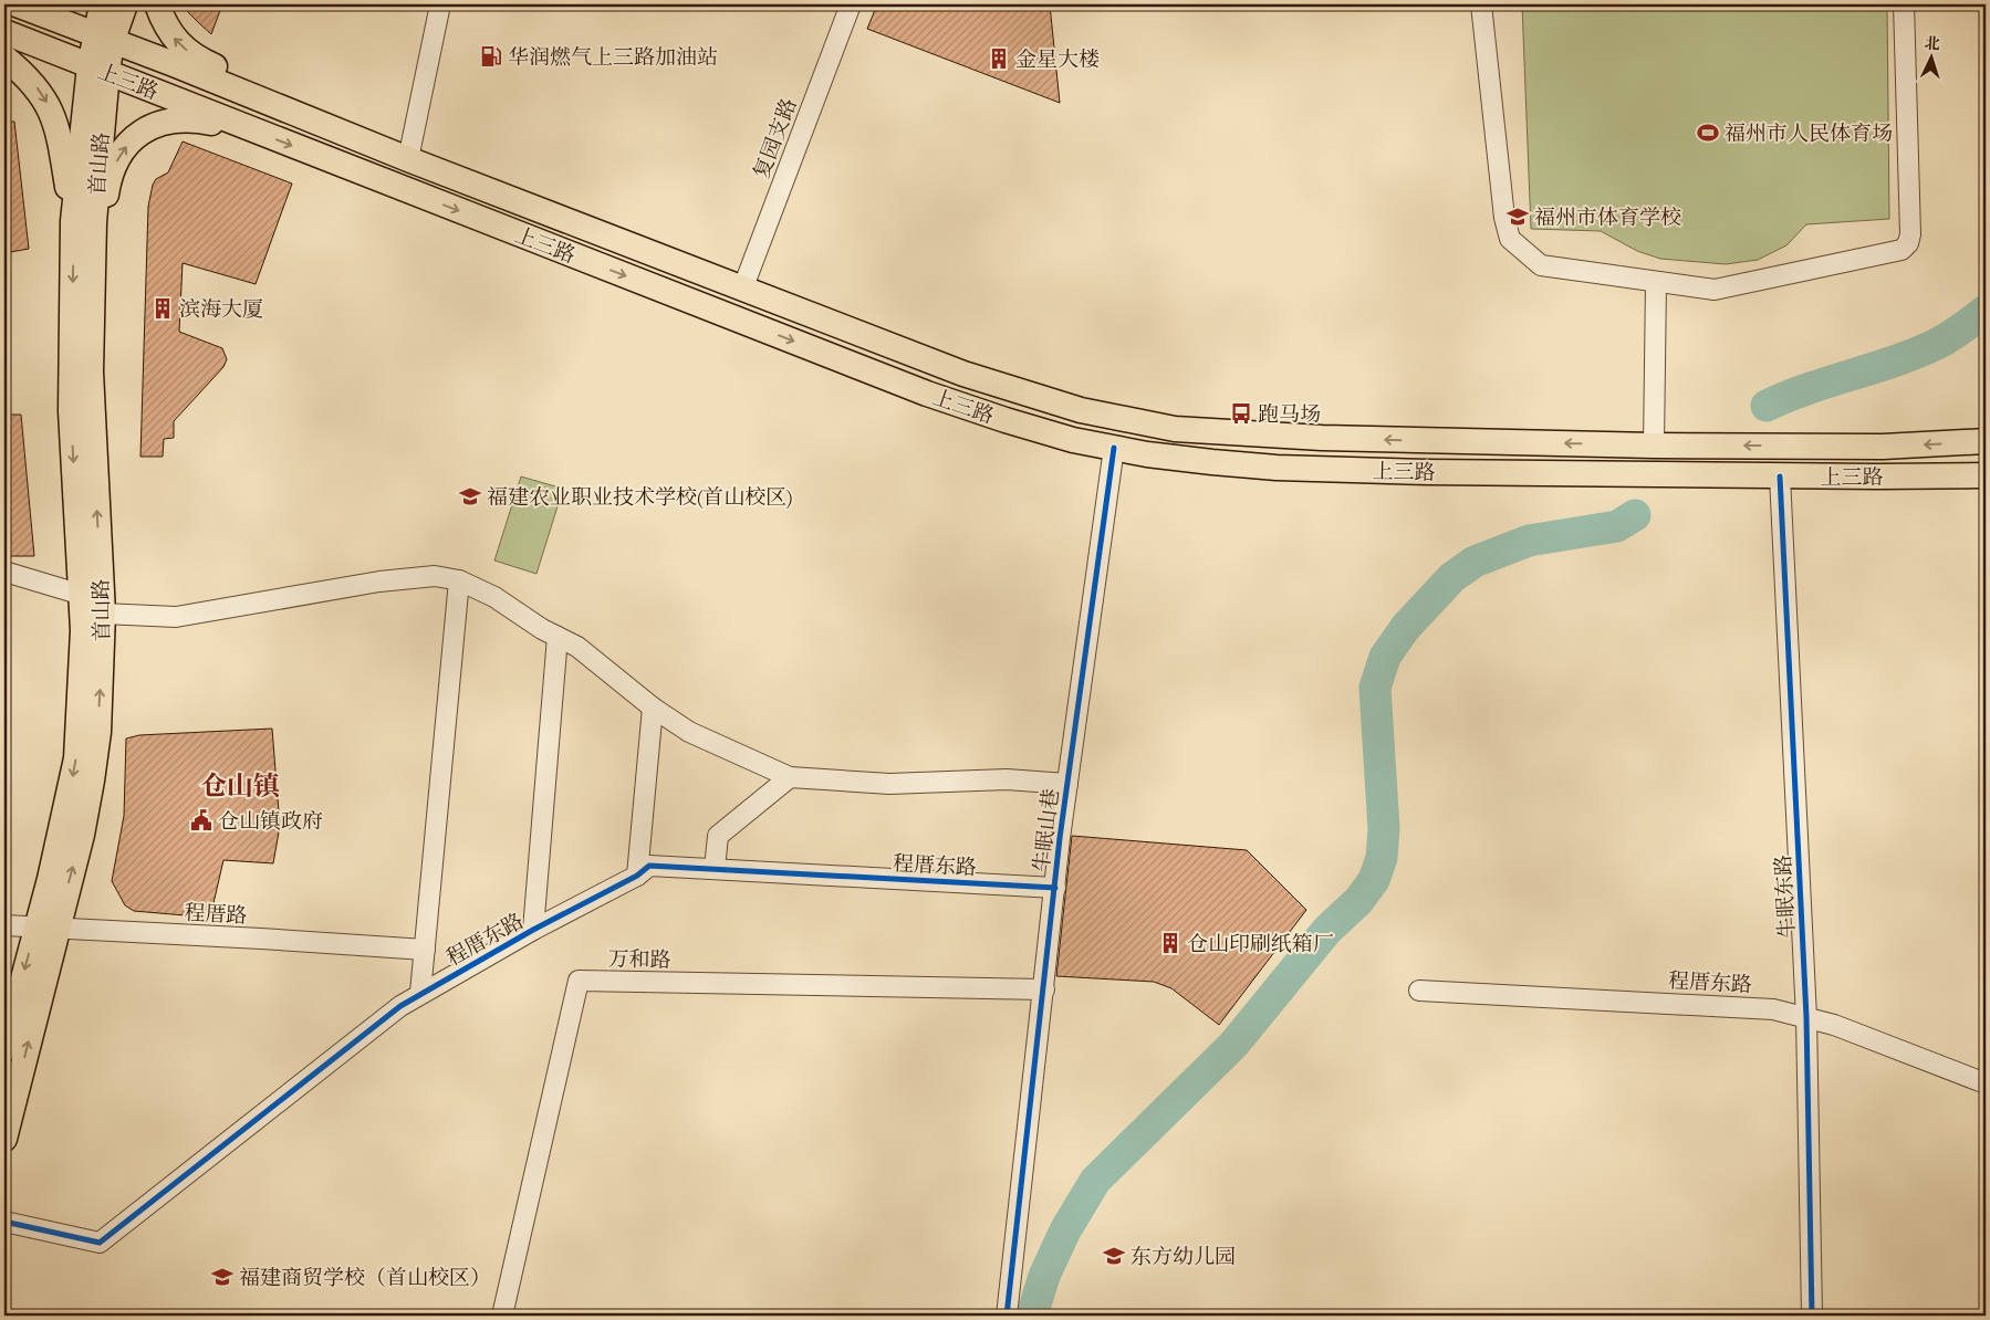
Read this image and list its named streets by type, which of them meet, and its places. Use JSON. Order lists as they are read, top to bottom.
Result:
{
  "streets": {
    "main road": ["上三路", "首山路"],
    "street": [
      "复园支路",
      "牛眠山巷",
      "程厝东路",
      "牛眠东路",
      "程厝路",
      "万和路"
    ]
  },
  "crossings": [
    ["上三路", "复园支路"],
    ["上三路", "首山路"],
    ["上三路", "牛眠山巷"],
    ["上三路", "牛眠东路"],
    ["首山路", "程厝路"],
    ["牛眠山巷", "程厝东路"],
    ["牛眠山巷", "万和路"],
    ["程厝东路", "牛眠东路"]
  ],
  "districts": ["仓山镇"],
  "places": {
    "fuel station": ["华润燃气上三路加油站"],
    "building": ["金星大楼", "滨海大厦", "仓山印刷纸箱厂"],
    "sports": ["福州市人民体育场"],
    "school or university": [
      "福州市体育学校",
      "福建农业职业技术学校(首山校区)",
      "东方幼儿园",
      "福建商贸学校（首山校区）"
    ],
    "bus stop": ["跑马场"],
    "public building": ["仓山镇政府"]
  },
  "north": "top"
}
